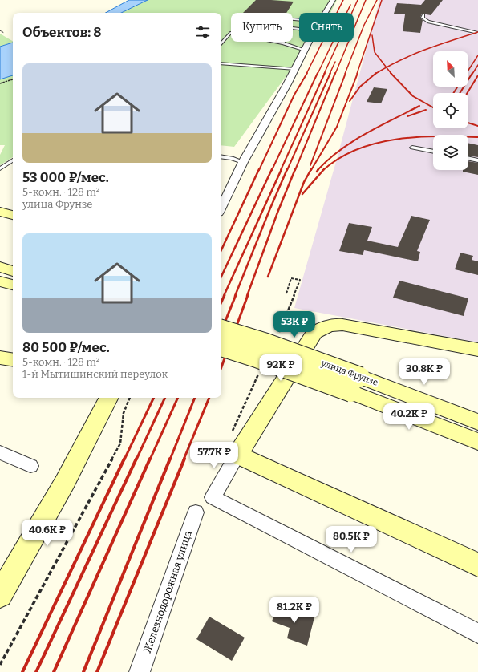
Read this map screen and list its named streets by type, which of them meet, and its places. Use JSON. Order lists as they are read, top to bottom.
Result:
{
  "streets": {
    "main road": ["улица Фрунзе"],
    "street": ["Железнодорожная улица"]
  },
  "north": "top left",
  "page": {
    "chip": ["Купить", "Снять"],
    "heading": "Объектов: 8",
    "list": [
      {
        "name": "53 000 ₽/мес.",
        "note": "5-комн. · 128 m² · улица Фрунзе"
      },
      {
        "name": "80 500 ₽/мес.",
        "note": "5-комн. · 128 m² · 1-й Мытищинский переулок"
      }
    ],
    "price": [
      "53K ₽",
      "92K ₽",
      "30.8K ₽",
      "40.2K ₽",
      "57.7K ₽",
      "40.6K ₽",
      "80.5K ₽",
      "81.2K ₽"
    ]
  }
}
